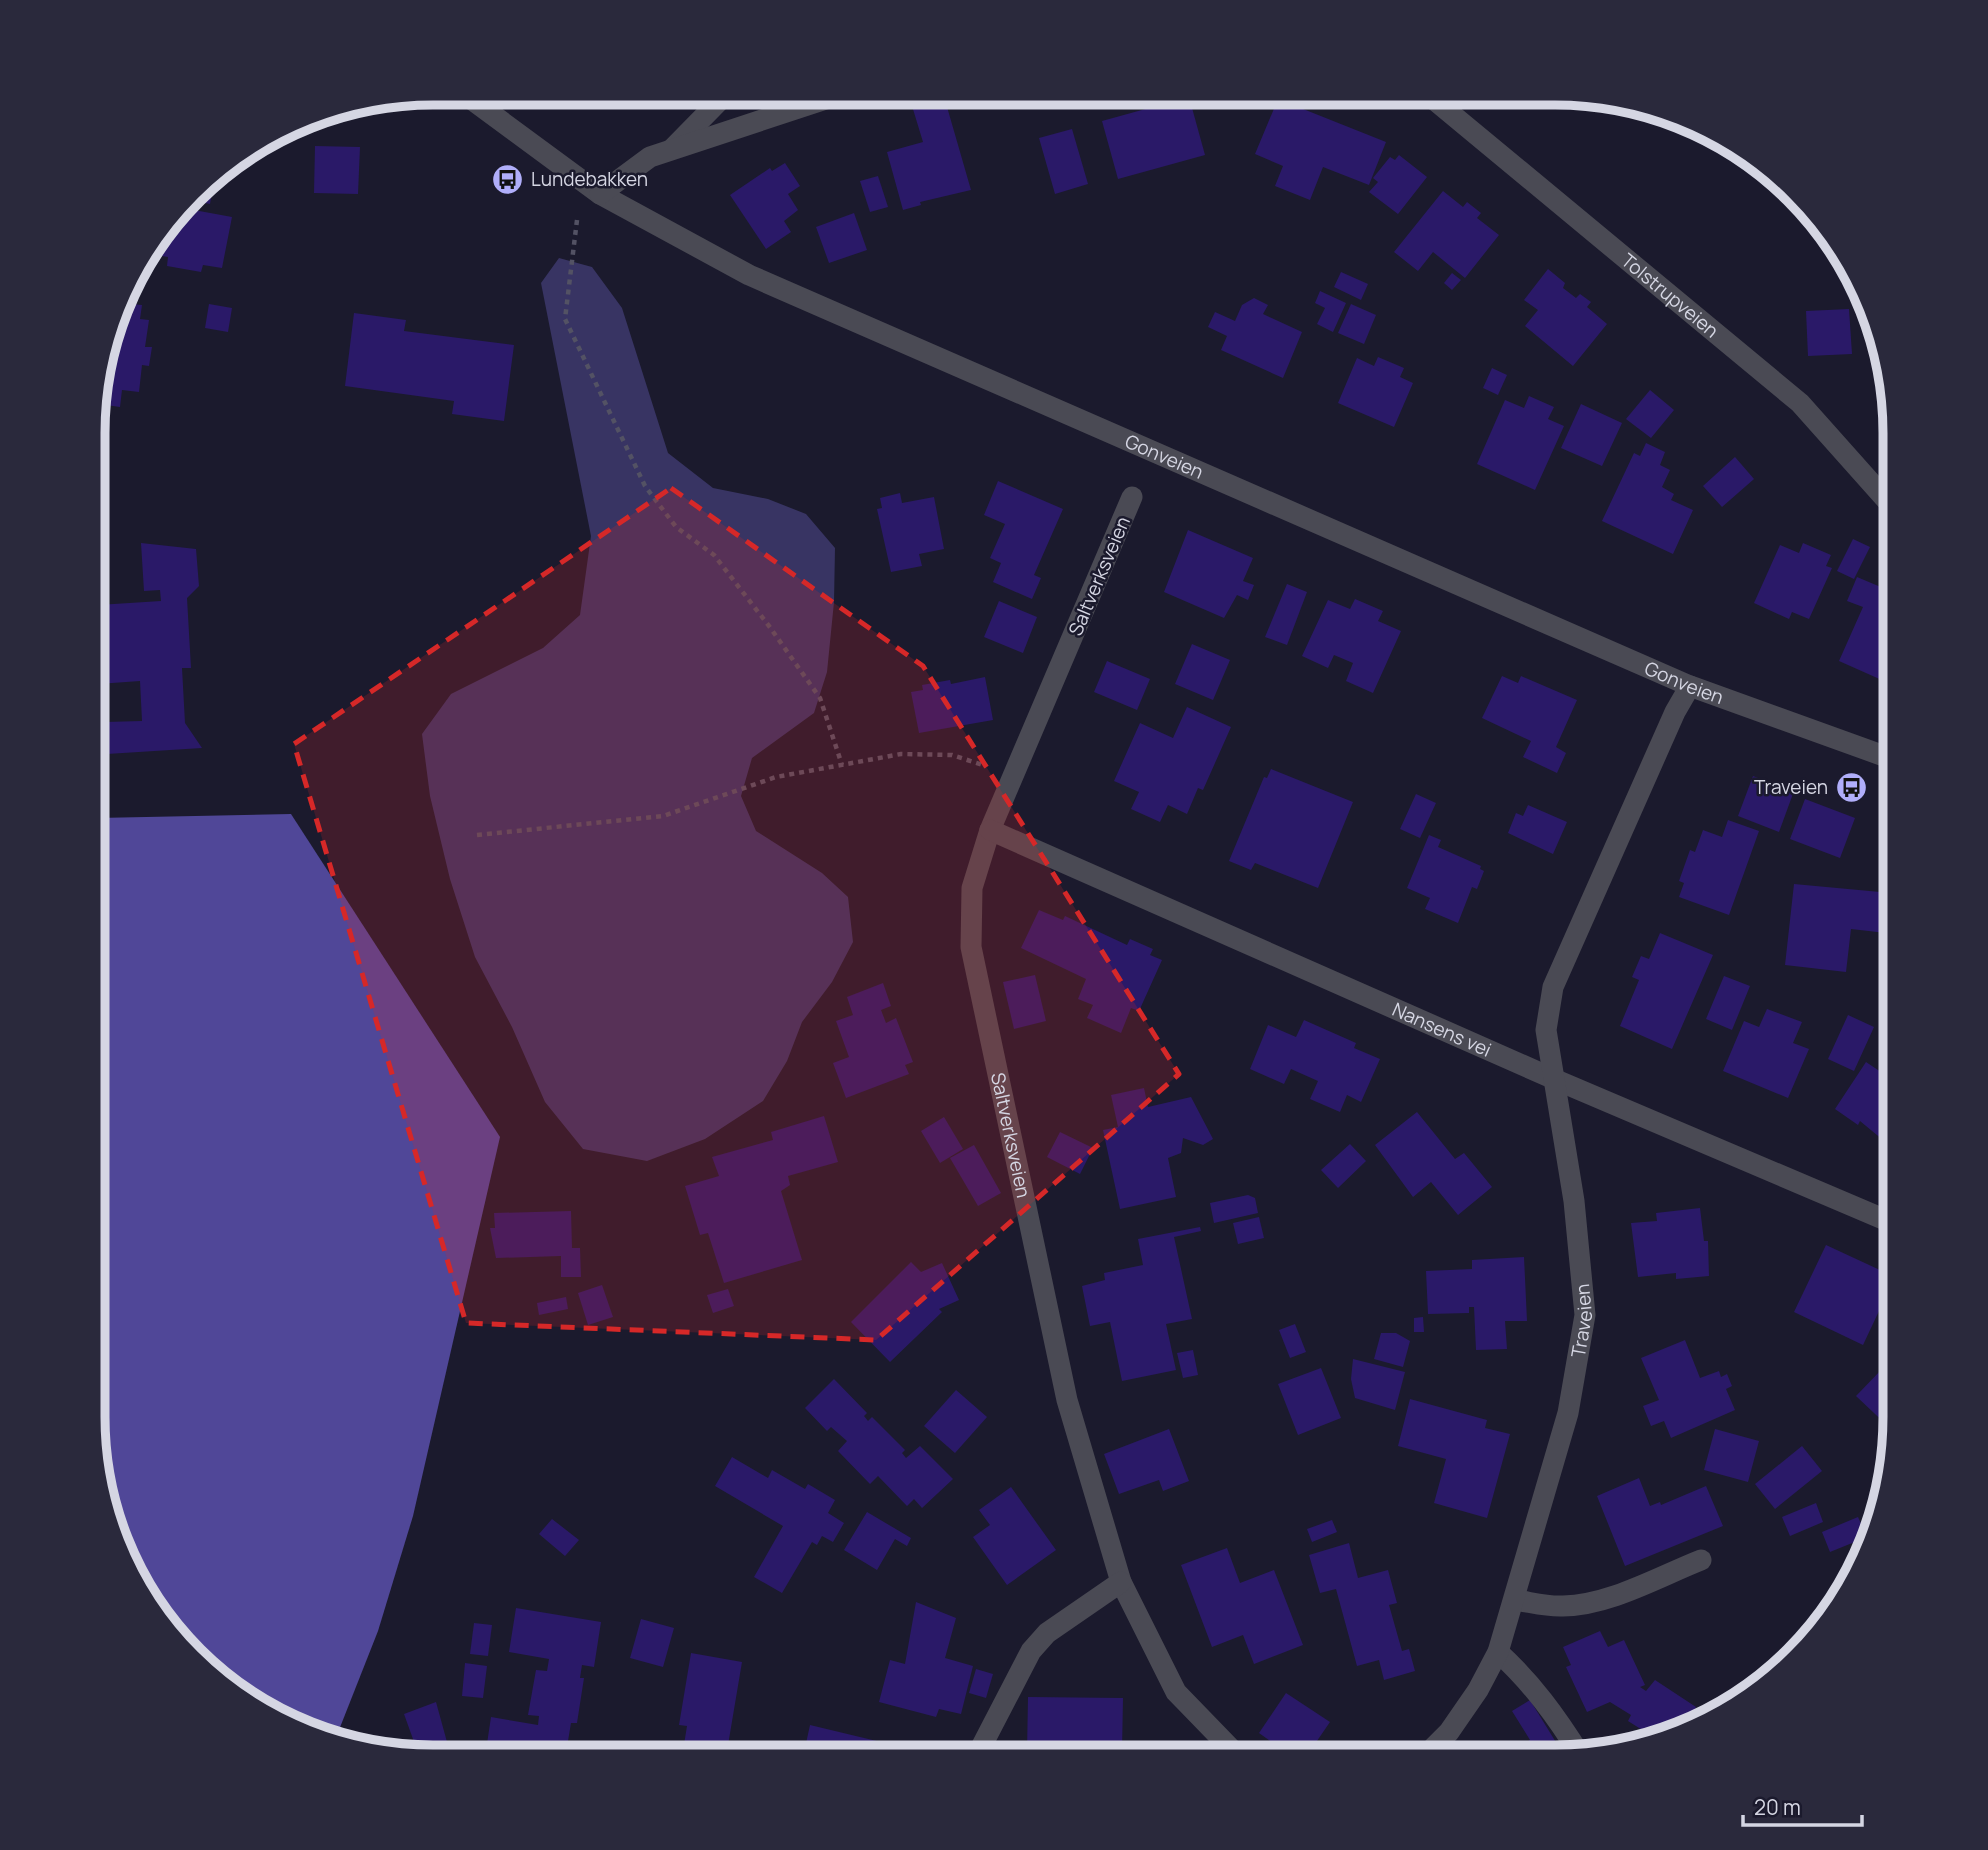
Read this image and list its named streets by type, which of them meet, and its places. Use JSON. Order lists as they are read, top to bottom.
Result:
{
  "streets": {
    "street": [
      "Tolstrupveien",
      "Gonveien",
      "Saltverksveien",
      "Nansens vei",
      "Traveien"
    ]
  },
  "crossings": [
    ["Gonveien", "Traveien"],
    ["Saltverksveien", "Nansens vei"],
    ["Nansens vei", "Traveien"]
  ],
  "places": {
    "bus stop": ["Lundebakken", "Traveien"]
  },
  "scale_bar": "20 m"
}
